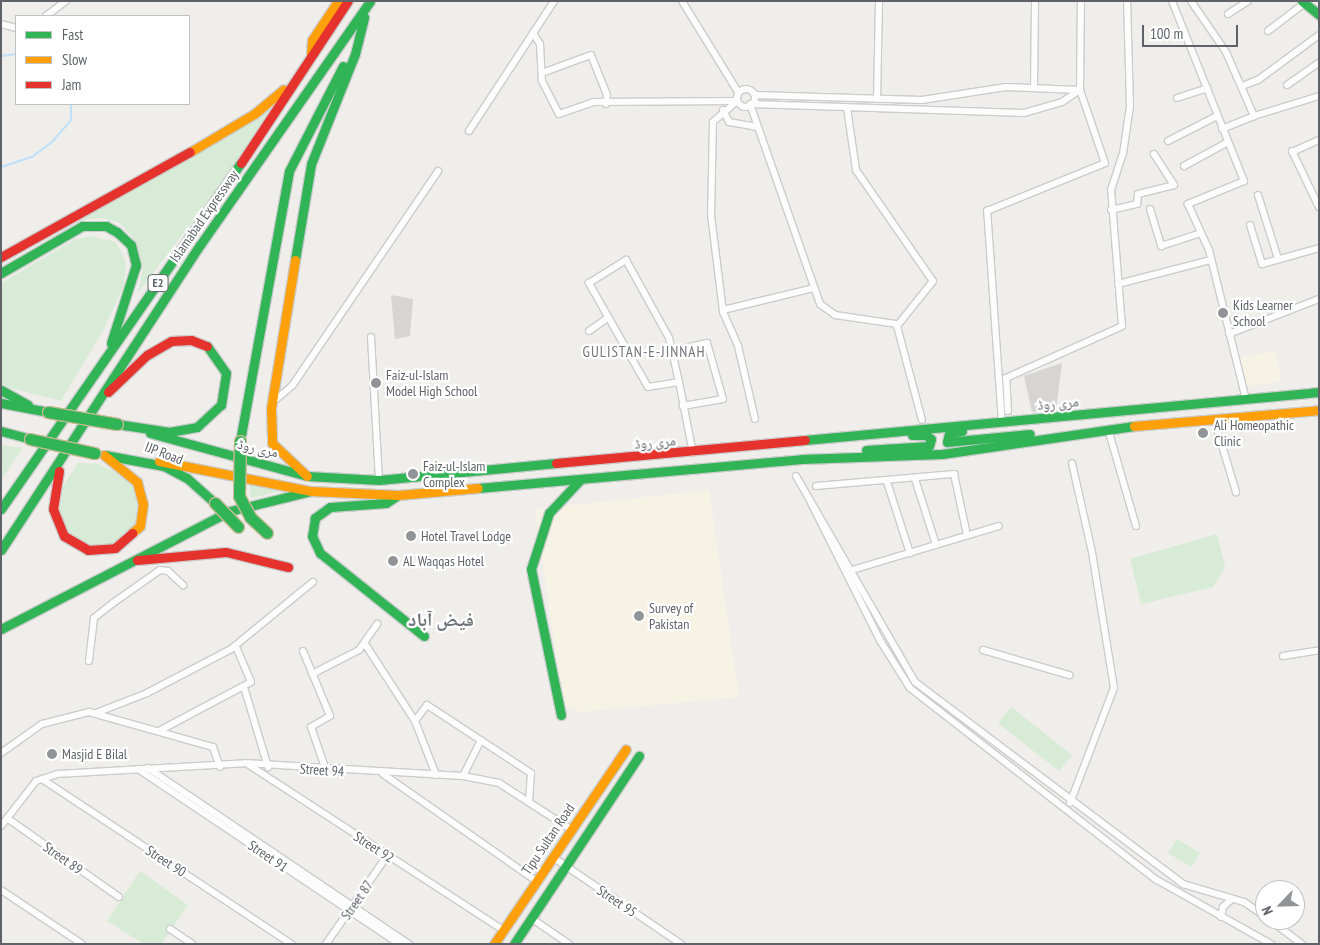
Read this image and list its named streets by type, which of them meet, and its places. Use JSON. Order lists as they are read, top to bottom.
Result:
{
  "streets": {
    "main road": [
      "Islamabad Expressway",
      "E2",
      "مری روڈ",
      "IJP Road",
      "Tipu Sultan Road"
    ],
    "street": [
      "Street 94",
      "Street 92",
      "Street 91",
      "Street 89",
      "Street 90",
      "Street 87",
      "Street 95"
    ]
  },
  "crossings": [
    ["Street 94", "Tipu Sultan Road"],
    ["Street 94", "Street 92"],
    ["Street 94", "Street 91"],
    ["Street 94", "Street 90"],
    ["Tipu Sultan Road", "Street 92"],
    ["Tipu Sultan Road", "Street 95"],
    ["Street 92", "Street 87"],
    ["Street 91", "Street 87"]
  ],
  "districts": ["GULISTAN-E-JINNAH", "فیض آباد"],
  "places": [
    "Kids Learner School",
    "Faiz-ul-Islam Model High School",
    "Ali Homeopathic Clinic",
    "Faiz-ul-Islam Complex",
    "Hotel Travel Lodge",
    "AL Waqqas Hotel",
    "Survey of Pakistan",
    "Masjid E Bilal"
  ],
  "legend": ["Fast", "Slow", "Jam"],
  "scale_bar": "100 m",
  "north": "bottom left"
}
